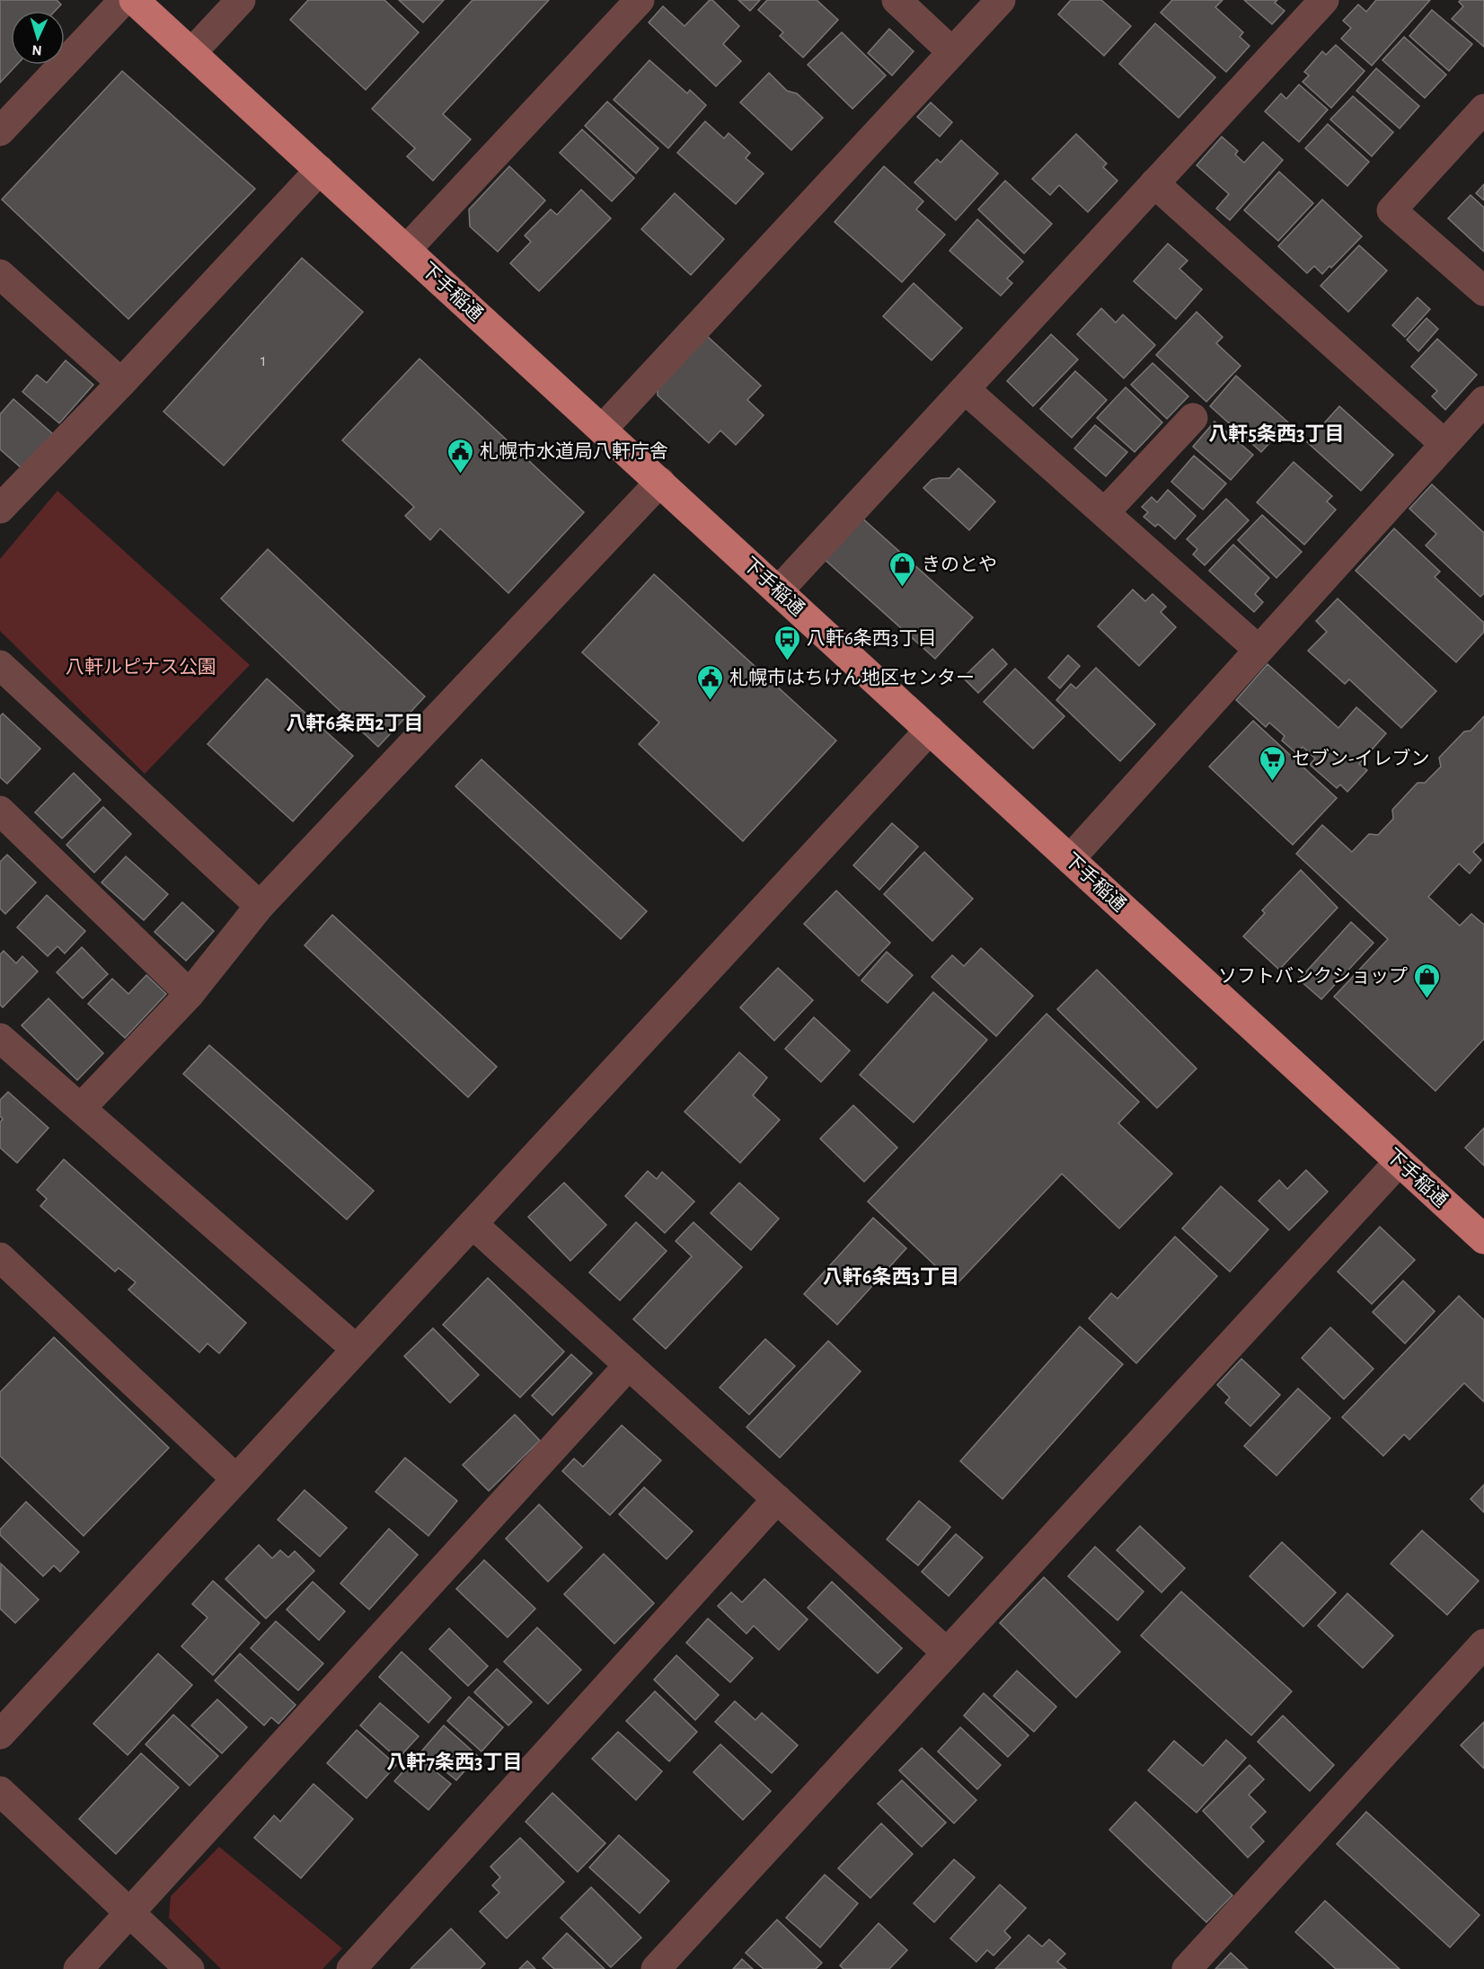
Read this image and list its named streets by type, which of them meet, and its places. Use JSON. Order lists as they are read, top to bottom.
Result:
{
  "streets": {
    "main road": ["下手稲通"]
  },
  "districts": [
    "八軒5条西3丁目",
    "八軒6条西2丁目",
    "八軒6条西3丁目",
    "八軒7条西3丁目"
  ],
  "parks": ["八軒ルピナス公園"],
  "places": {
    "public building": ["札幌市水道局八軒庁舎", "札幌市はちけん地区センター"],
    "shop": ["きのとや", "ソフトバンクショップ"],
    "bus stop": ["八軒6条西3丁目"],
    "supermarket": ["セブン-イレブン"]
  },
  "house_numbers": ["1"],
  "north": "bottom"
}
